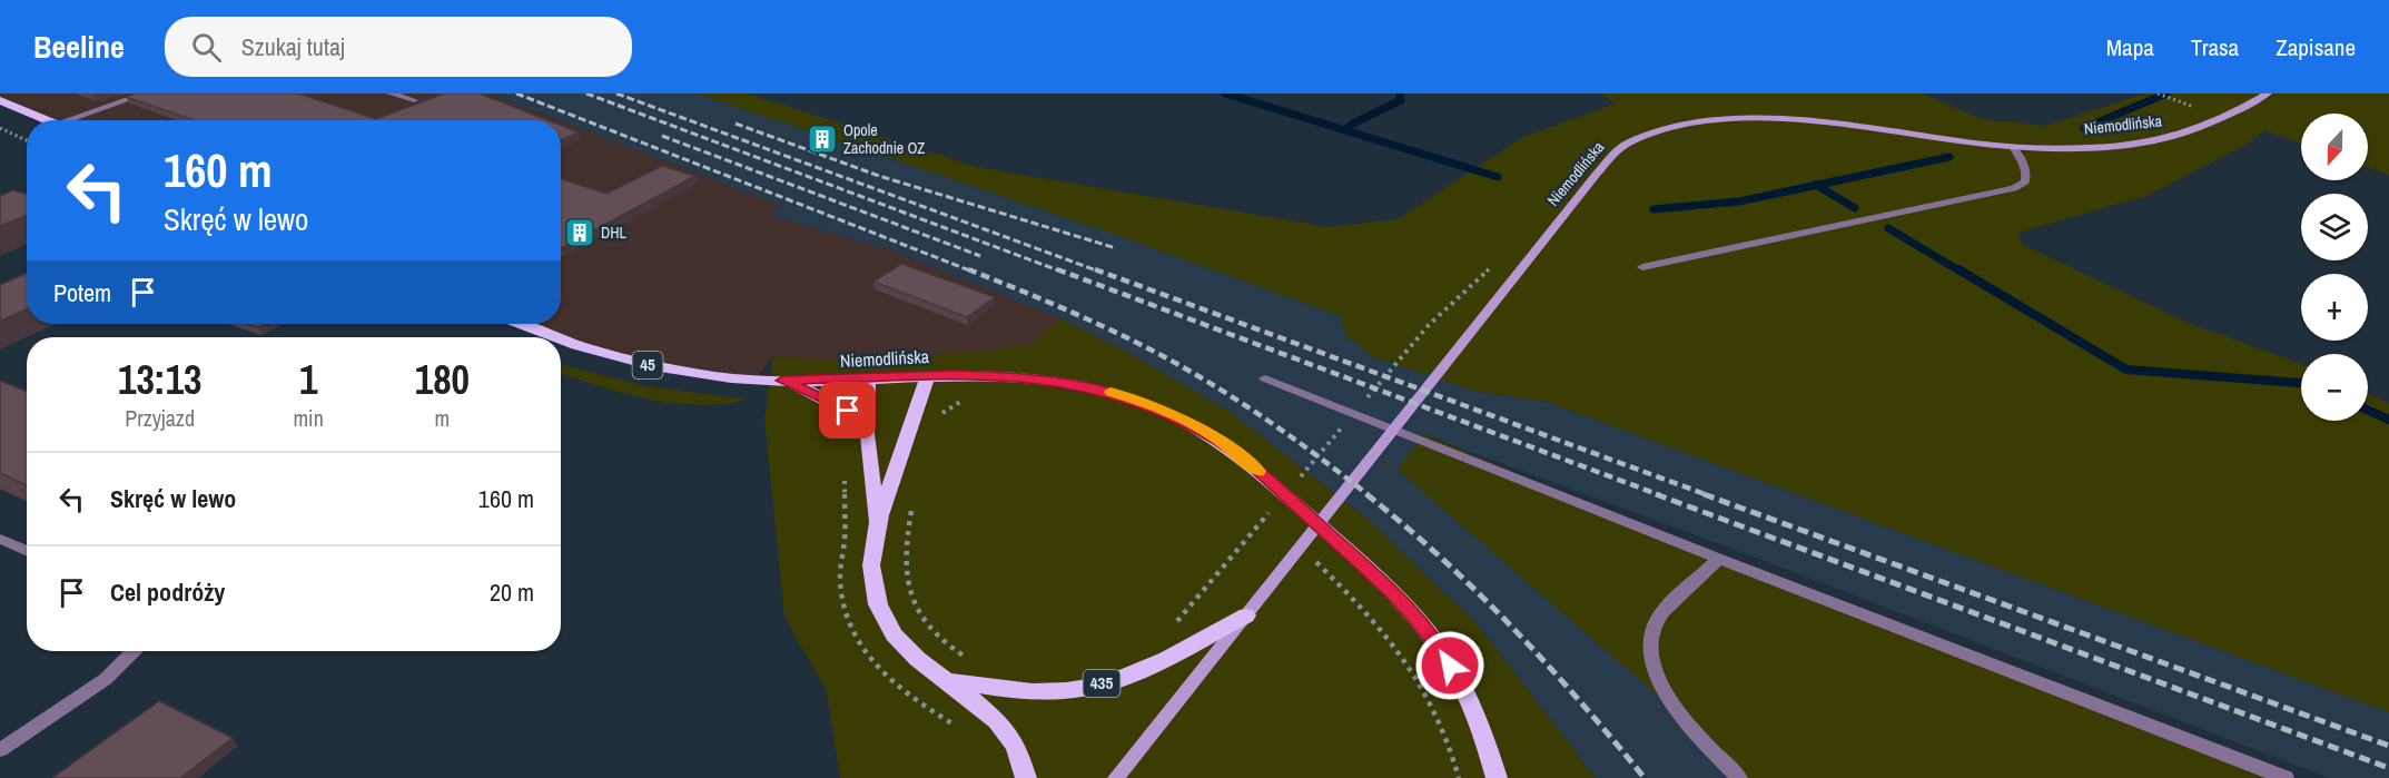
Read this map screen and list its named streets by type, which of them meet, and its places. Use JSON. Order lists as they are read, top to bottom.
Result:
{
  "streets": {
    "main road": ["Niemodlińska", "45", "435"]
  },
  "crossings": [
    ["Niemodlińska", "435"]
  ],
  "places": {
    "building": ["Opole Zachodnie OZ", "DHL"]
  },
  "north": "bottom",
  "page": {
    "header": "Beeline",
    "search": "Szukaj tutaj",
    "nav": ["Mapa", "Trasa", "Zapisane"],
    "map_buttons": ["+", "−"],
    "turn": ["160 m", "Skręć w lewo"],
    "then": "Potem",
    "eta": [
      "13:13",
      "Przyjazd",
      "1",
      "min",
      "180",
      "m"
    ],
    "list": [
      {
        "name": "Skręć w lewo",
        "value": "160 m"
      },
      {
        "name": "Cel podróży",
        "value": "20 m"
      }
    ]
  }
}
